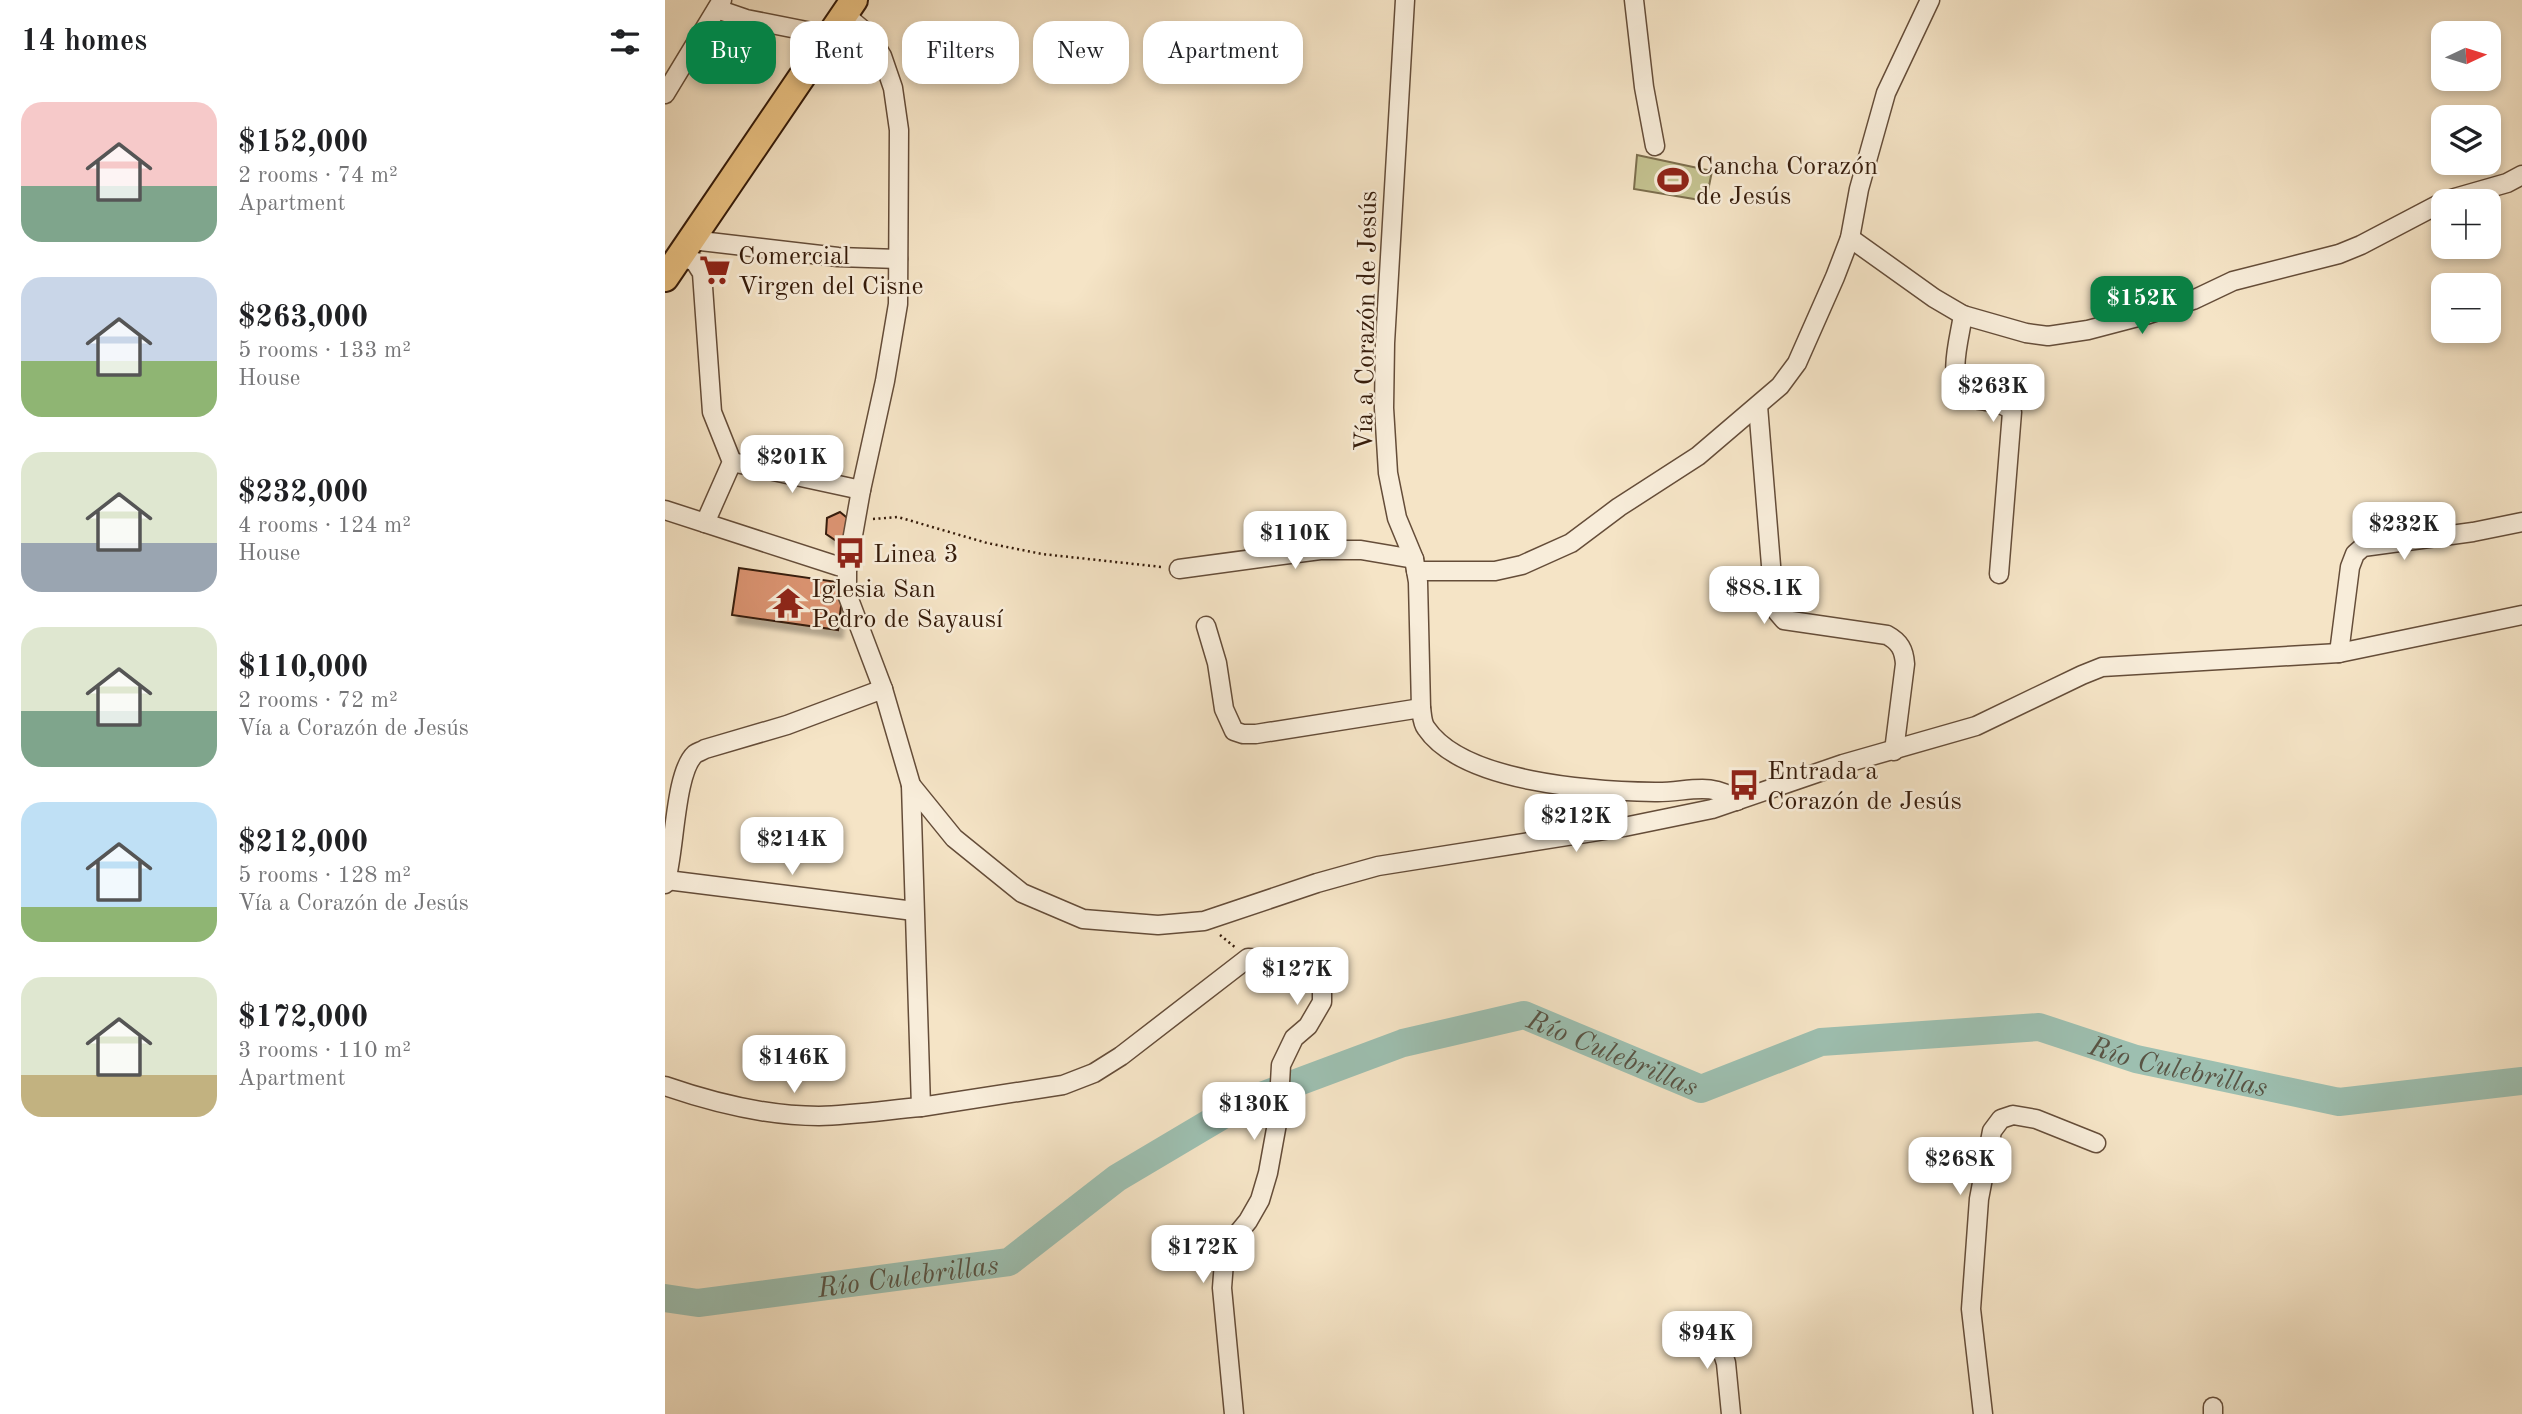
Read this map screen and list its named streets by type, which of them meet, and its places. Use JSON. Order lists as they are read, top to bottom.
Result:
{
  "streets": {
    "street": ["Vía a Corazón de Jesús"]
  },
  "water": ["Río Culebrillas"],
  "places": {
    "sports": ["Cancha Corazón de Jesús"],
    "supermarket": ["Comercial Virgen del Cisne"],
    "bus stop": ["Linea 3", "Entrada a Corazón de Jesús"],
    "temple": ["Iglesia San Pedro de Sayausí"]
  },
  "north": "right",
  "page": {
    "heading": "14 homes",
    "map_buttons": ["+", "−"],
    "chip": [
      "Buy",
      "Rent",
      "Filters",
      "New",
      "Apartment"
    ],
    "list": [
      {
        "name": "$152,000",
        "note": "2 rooms · 74 m² · Apartment"
      },
      {
        "name": "$263,000",
        "note": "5 rooms · 133 m² · House"
      },
      {
        "name": "$232,000",
        "note": "4 rooms · 124 m² · House"
      },
      {
        "name": "$110,000",
        "note": "2 rooms · 72 m² · Vía a Corazón de Jesús"
      },
      {
        "name": "$212,000",
        "note": "5 rooms · 128 m² · Vía a Corazón de Jesús"
      },
      {
        "name": "$172,000",
        "note": "3 rooms · 110 m² · Apartment"
      }
    ],
    "price": [
      "$152K",
      "$263K",
      "$201K",
      "$232K",
      "$110K",
      "$88.1K",
      "$212K",
      "$214K",
      "$127K",
      "$146K",
      "$130K",
      "$268K",
      "$172K",
      "$94K"
    ]
  }
}
